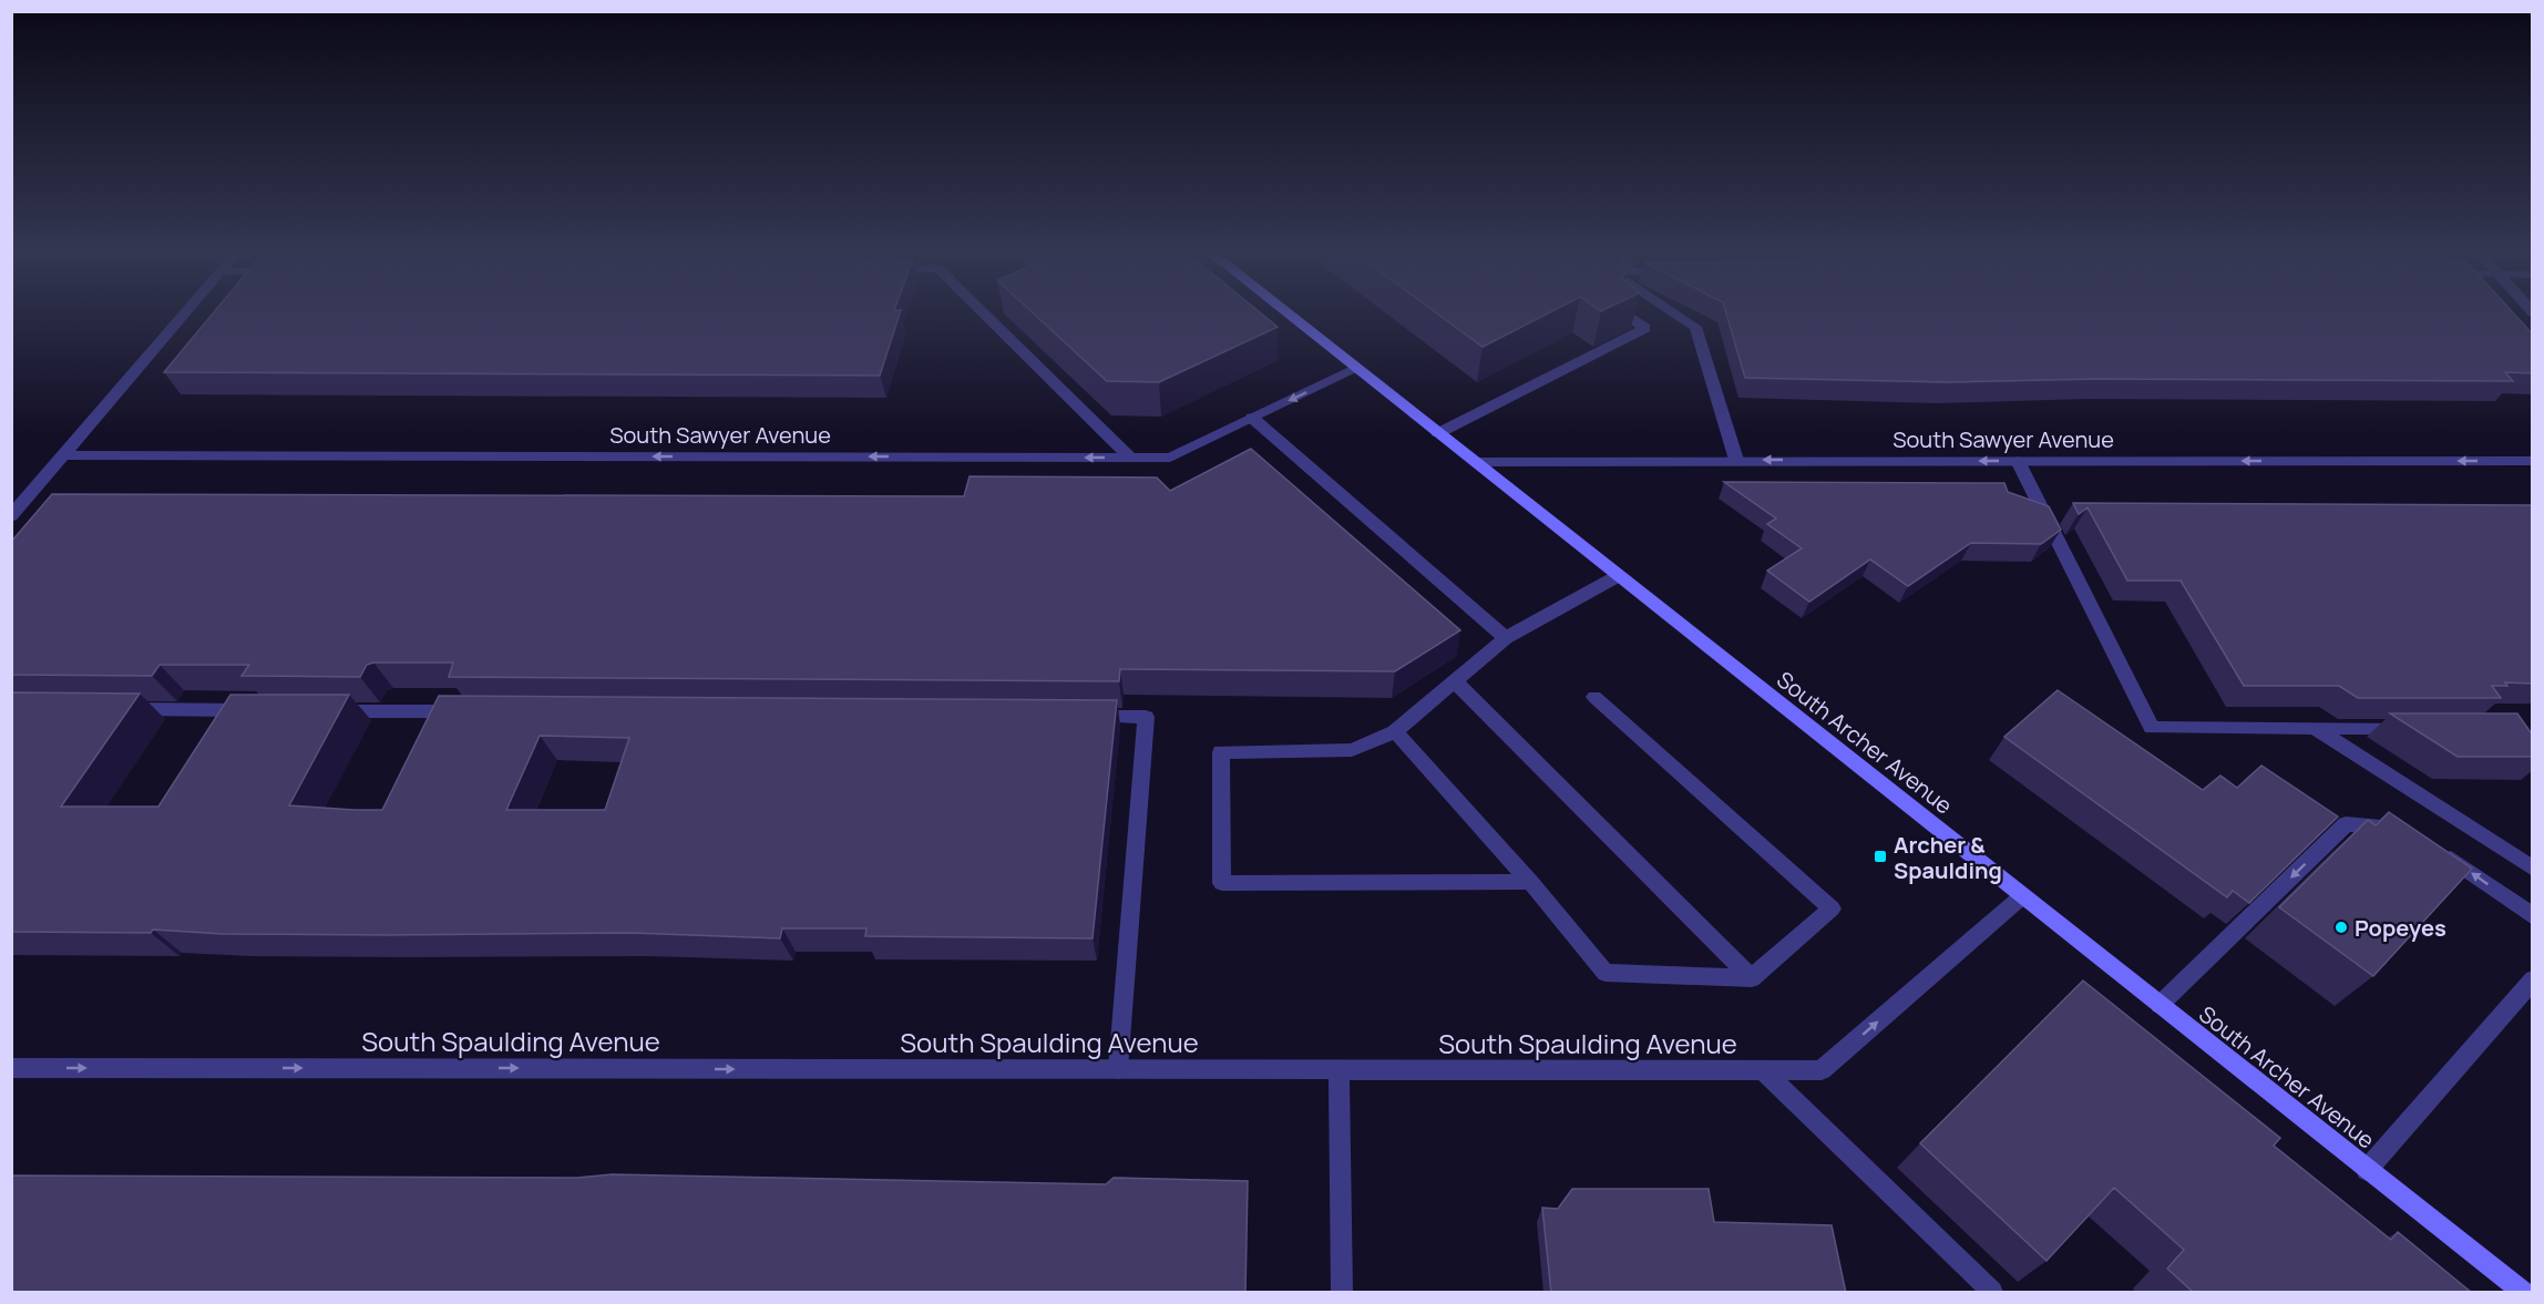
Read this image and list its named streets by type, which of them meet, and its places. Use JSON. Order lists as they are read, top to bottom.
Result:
{
  "streets": {
    "main road": ["South Archer Avenue"],
    "street": ["South Sawyer Avenue", "South Spaulding Avenue"]
  },
  "crossings": [
    ["South Sawyer Avenue", "South Archer Avenue"],
    ["South Archer Avenue", "South Spaulding Avenue"]
  ],
  "one_way": ["South Sawyer Avenue", "South Spaulding Avenue"],
  "places": {
    "transit": ["Archer & Spaulding"],
    "other": ["Popeyes"]
  }
}
